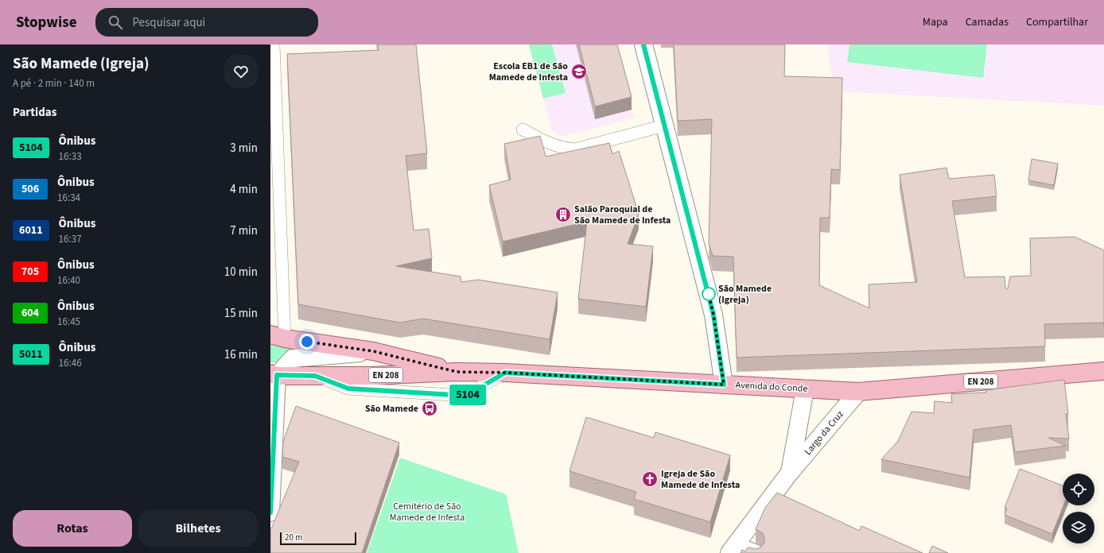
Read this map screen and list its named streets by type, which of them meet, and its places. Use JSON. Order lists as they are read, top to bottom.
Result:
{
  "streets": {
    "main road": ["EN 208", "Avenida do Conde"],
    "street": ["Largo da Cruz"]
  },
  "crossings": [
    ["EN 208", "Avenida do Conde"],
    ["EN 208", "Largo da Cruz"],
    ["Avenida do Conde", "Largo da Cruz"]
  ],
  "parks": ["Cemitério de São Mamede de Infesta"],
  "places": {
    "school or university": ["Escola EB1 de São Mamede de Infesta"],
    "building": ["Salão Paroquial de São Mamede de Infesta"],
    "other": ["São Mamede (Igreja)"],
    "bus stop": ["São Mamede"],
    "church": ["Igreja de São Mamede de Infesta"]
  },
  "lines": ["bus line 5104"],
  "scale_bar": "20 m",
  "page": {
    "header": "Stopwise",
    "search": "Pesquisar aqui",
    "nav": ["Mapa", "Camadas", "Compartilhar"],
    "heading": [
      ["São Mamede (Igreja)", "A pé · 2 min · 140 m"],
      "Partidas"
    ],
    "on_map": "5104",
    "list": [
      {
        "mark": "5104",
        "name": "Ônibus",
        "note": "16:33",
        "value": "3 min"
      },
      {
        "mark": "506",
        "name": "Ônibus",
        "note": "16:34",
        "value": "4 min"
      },
      {
        "mark": "6011",
        "name": "Ônibus",
        "note": "16:37",
        "value": "7 min"
      },
      {
        "mark": "705",
        "name": "Ônibus",
        "note": "16:40",
        "value": "10 min"
      },
      {
        "mark": "604",
        "name": "Ônibus",
        "note": "16:45",
        "value": "15 min"
      },
      {
        "mark": "5011",
        "name": "Ônibus",
        "note": "16:46",
        "value": "16 min"
      }
    ],
    "buttons": ["Rotas", "Bilhetes"],
    "scale": "20 m"
  }
}
